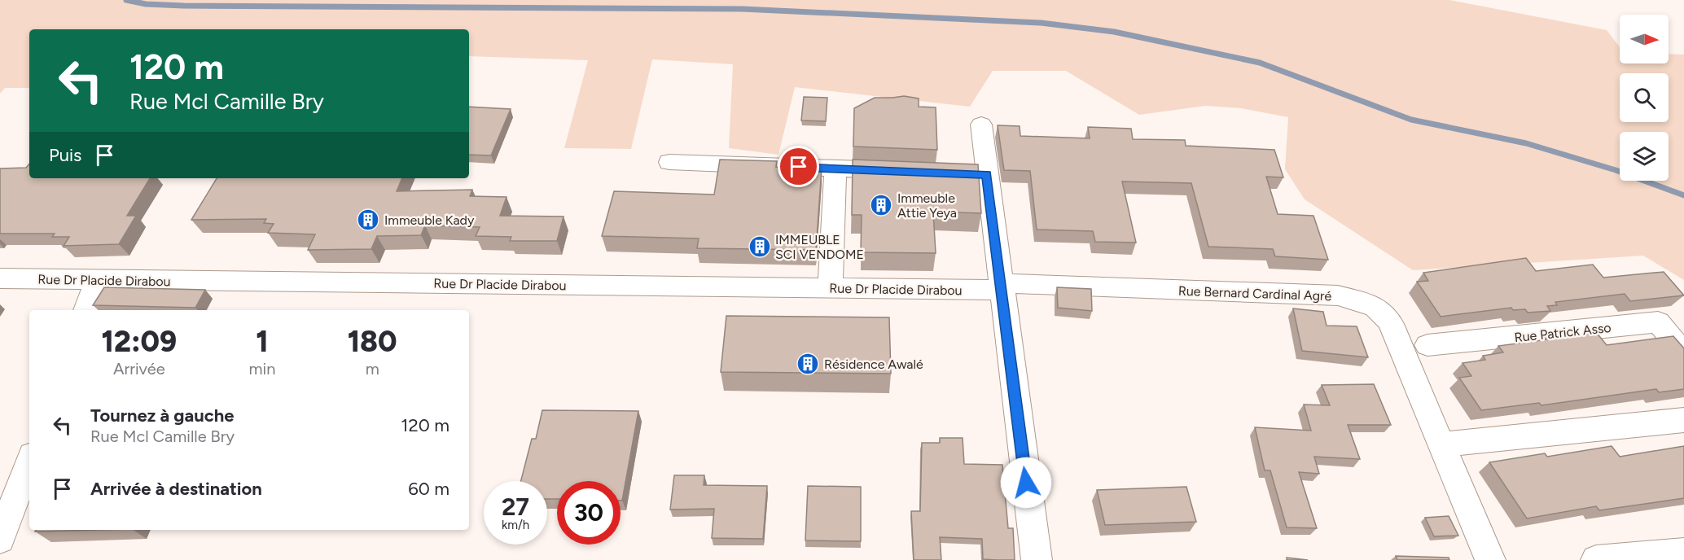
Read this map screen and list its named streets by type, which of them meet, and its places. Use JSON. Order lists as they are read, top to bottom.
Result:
{
  "streets": {
    "street": ["Rue Dr Placide Dirabou", "Rue Bernard Cardinal Agré", "Rue Patrick Asso"]
  },
  "crossings": [
    ["Rue Dr Placide Dirabou", "Rue Bernard Cardinal Agré"]
  ],
  "places": {
    "building": [
      "Immeuble Attie Yeya",
      "Immeuble Kady",
      "IMMEUBLE SCI VENDOME",
      "Résidence Awalé"
    ]
  },
  "north": "right",
  "page": {
    "turn": ["120 m", "Rue Mcl Camille Bry"],
    "then": "Puis",
    "eta": [
      "12:09",
      "Arrivée",
      "1",
      "min",
      "180",
      "m"
    ],
    "list": [
      {
        "name": "Tournez à gauche",
        "note": "Rue Mcl Camille Bry",
        "value": "120 m"
      },
      {
        "name": "Arrivée à destination",
        "value": "60 m"
      }
    ],
    "speed": "27 km/h",
    "limit": "30"
  }
}
